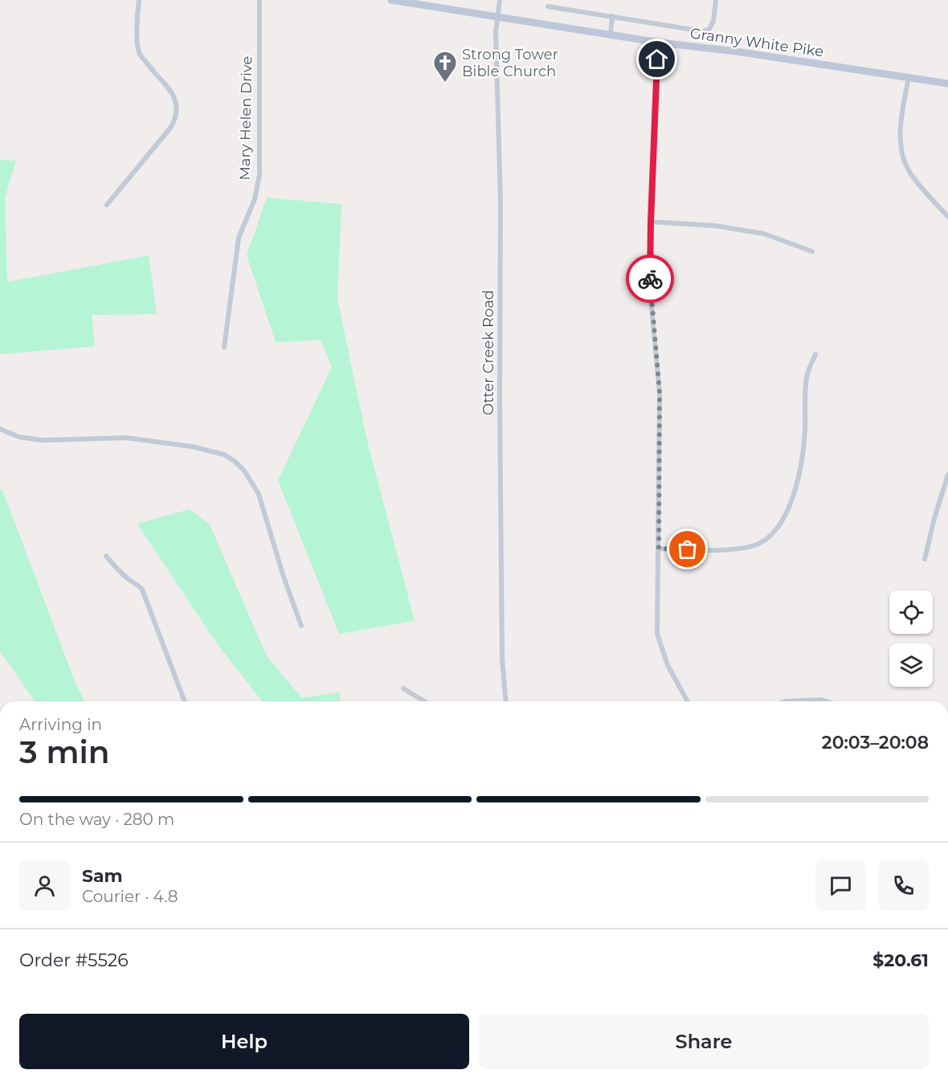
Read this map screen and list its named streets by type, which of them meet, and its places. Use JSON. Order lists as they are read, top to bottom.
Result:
{
  "streets": {
    "main road": ["Granny White Pike"],
    "street": ["Mary Helen Drive", "Otter Creek Road"]
  },
  "crossings": [
    ["Granny White Pike", "Otter Creek Road"]
  ],
  "places": {
    "church": ["Strong Tower Bible Church"]
  },
  "page": {
    "heading": ["3 min", "Arriving in", "20:03–20:08"],
    "panel": [
      "Sam",
      "Courier · 4.8",
      "Order #5526",
      "$20.61"
    ],
    "bar": "On the way · 280 m",
    "buttons": ["Help", "Share"]
  }
}
